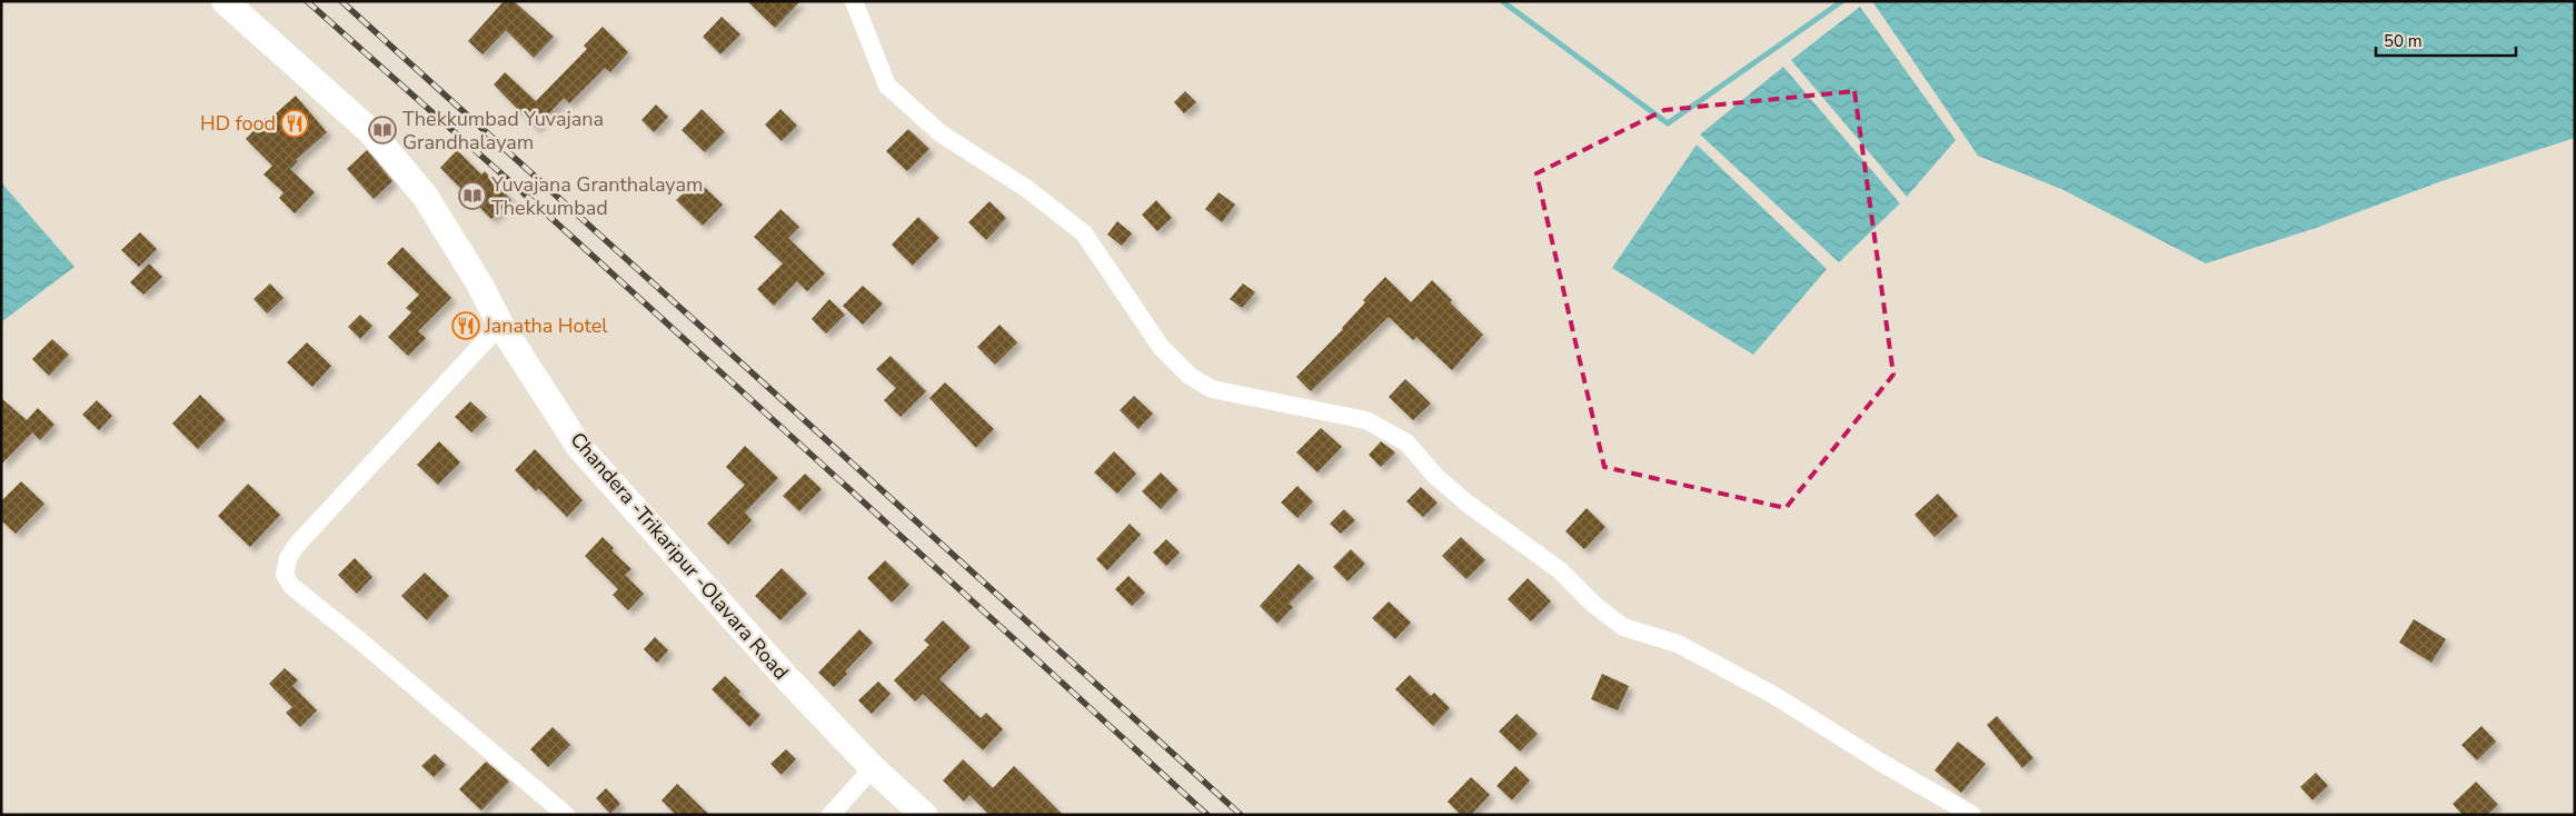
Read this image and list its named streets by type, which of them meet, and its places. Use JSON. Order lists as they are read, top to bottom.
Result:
{
  "streets": {
    "main road": ["Chandera -Trikaripur -Olavara Road"]
  },
  "places": {
    "restaurant": ["HD food", "Janatha Hotel"],
    "library": ["Thekkumbad Yuvajana Grandhalayam", "Yuvajana Granthalayam Thekkumbad"]
  },
  "scale_bar": "50 m"
}
